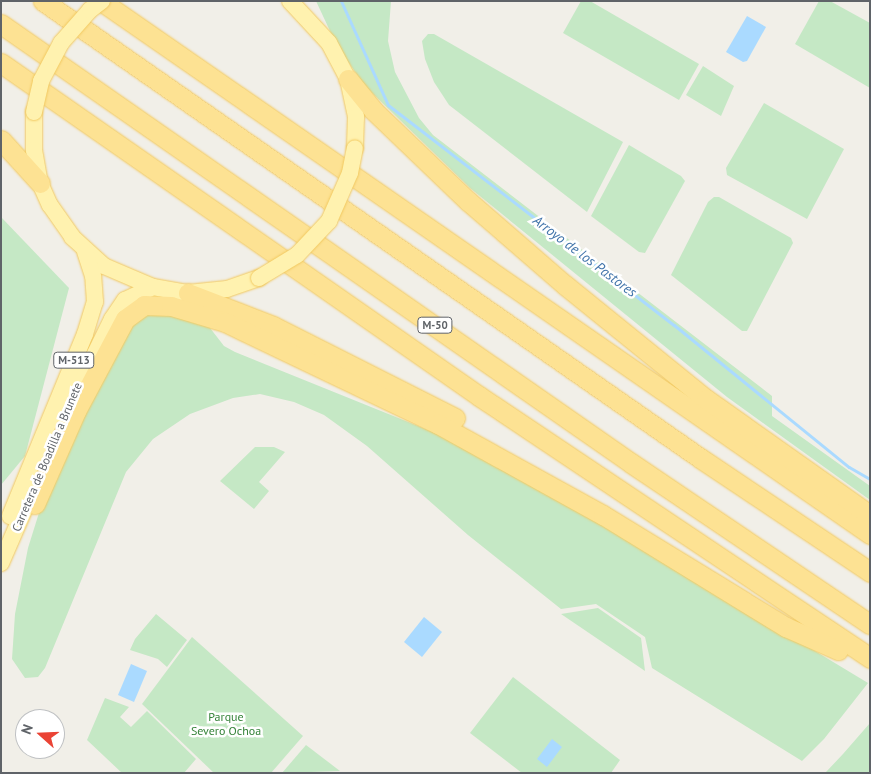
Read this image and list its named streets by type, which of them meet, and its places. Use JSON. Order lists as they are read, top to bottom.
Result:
{
  "streets": {
    "highway": ["M-50"],
    "main road": ["M-513", "Carretera de Boadilla a Brunete"]
  },
  "crossings": [
    ["M-513", "Carretera de Boadilla a Brunete"]
  ],
  "water": ["Arroyo de los Pastores"],
  "parks": ["Parque Severo Ochoa"],
  "north": "left"
}
